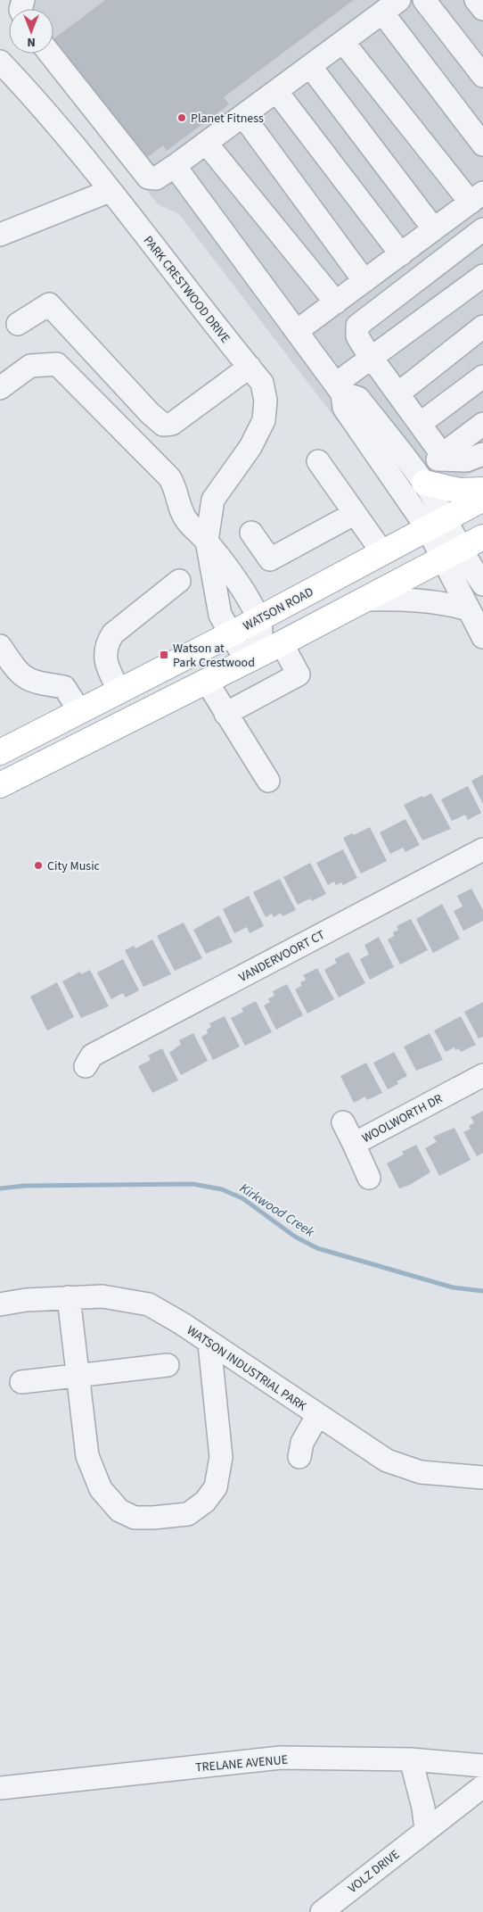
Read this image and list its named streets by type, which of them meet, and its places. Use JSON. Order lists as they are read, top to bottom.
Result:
{
  "streets": {
    "main road": ["WATSON ROAD"],
    "street": [
      "PARK CRESTWOOD DRIVE",
      "VANDERVOORT CT",
      "WOOLWORTH DR",
      "WATSON INDUSTRIAL PARK",
      "TRELANE AVENUE",
      "VOLZ DRIVE"
    ]
  },
  "crossings": [
    ["PARK CRESTWOOD DRIVE", "WATSON ROAD"]
  ],
  "water": ["Kirkwood Creek"],
  "places": {
    "other": ["Planet Fitness", "City Music"],
    "transit": ["Watson at Park Crestwood"]
  },
  "north": "bottom"
}
